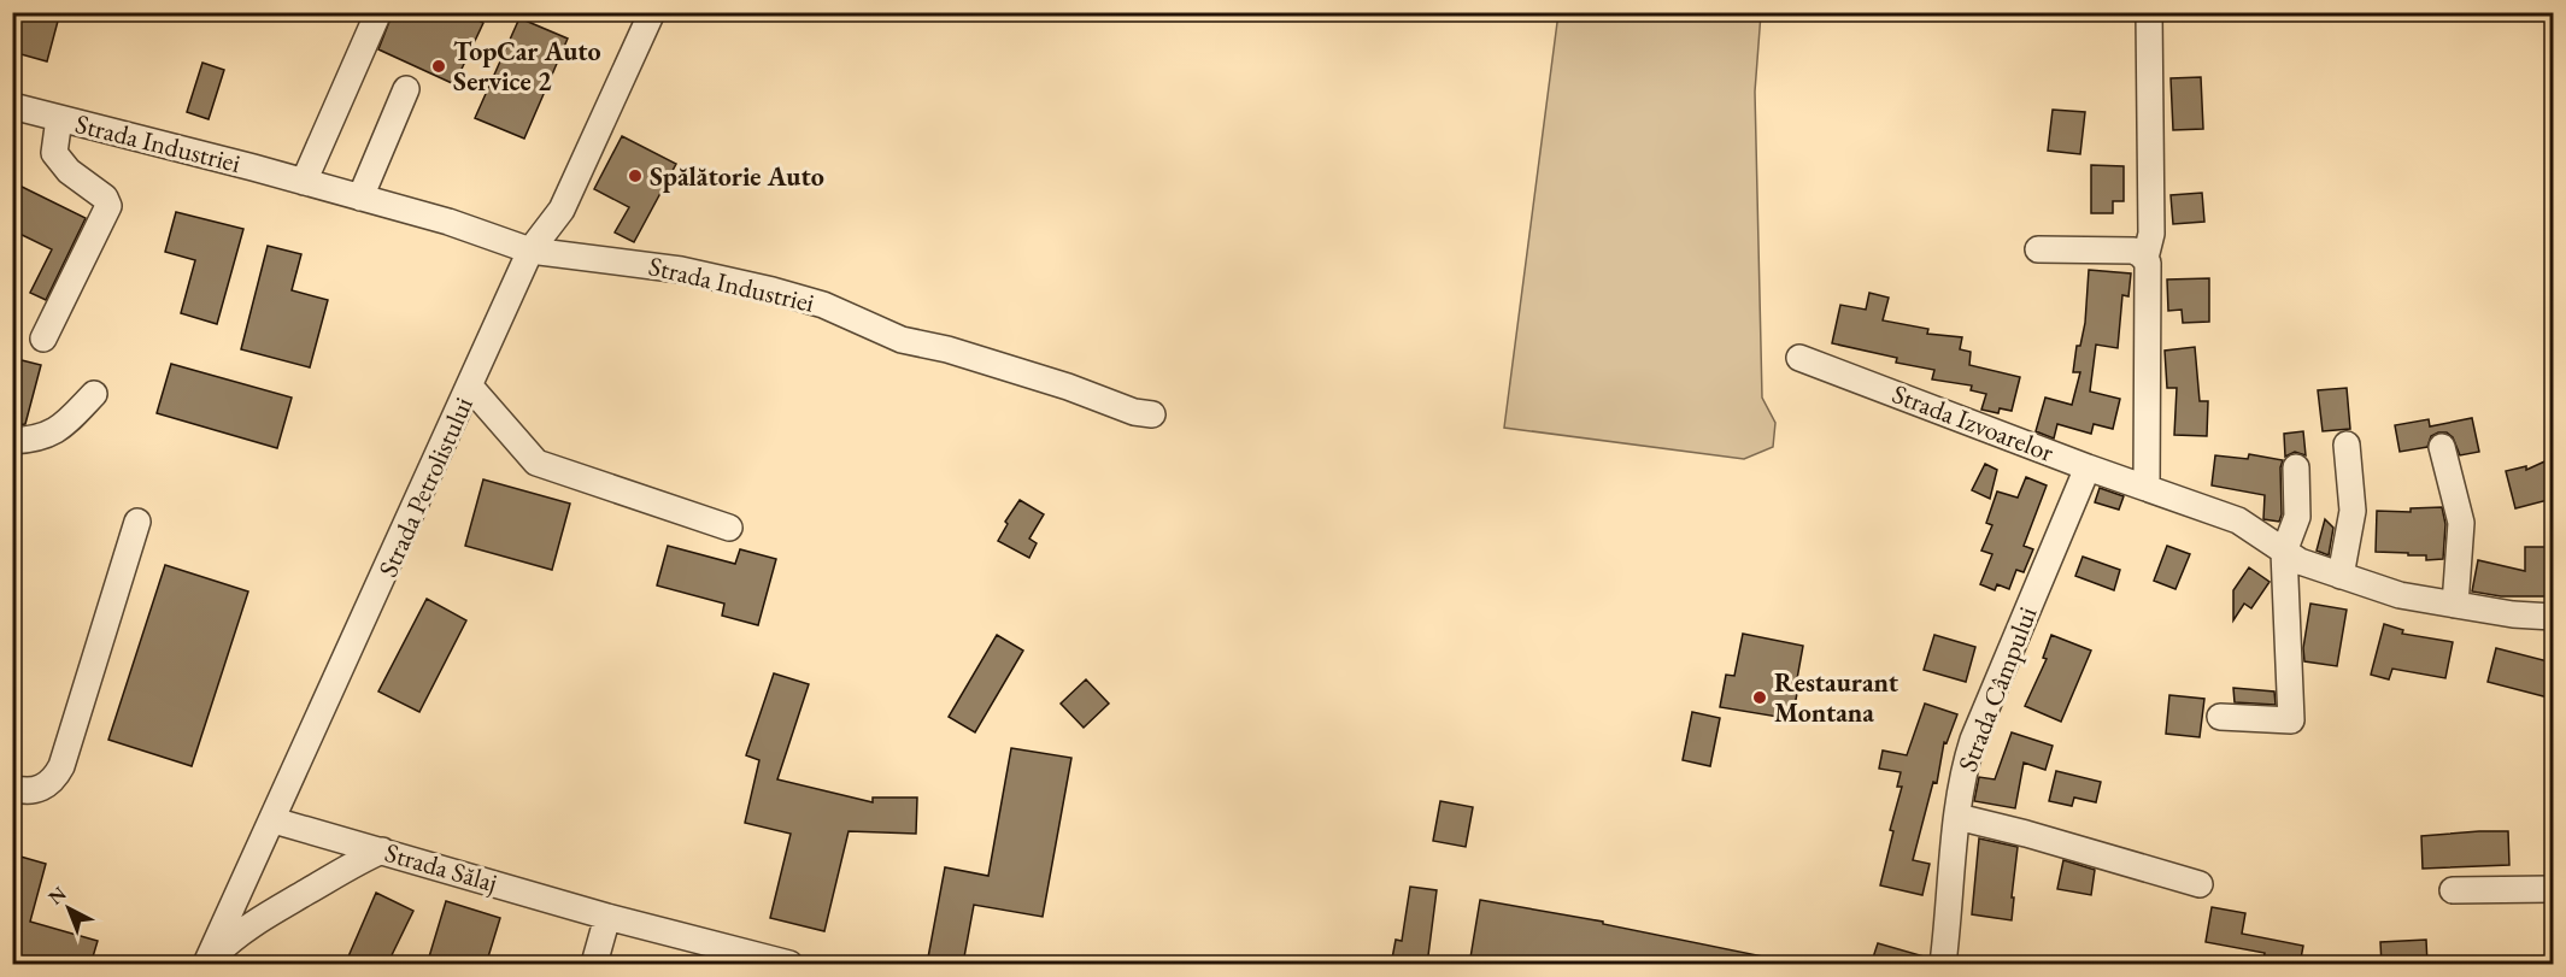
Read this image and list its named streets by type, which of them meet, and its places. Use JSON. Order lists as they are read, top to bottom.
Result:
{
  "streets": {
    "street": [
      "Strada Industriei",
      "Strada Izvoarelor",
      "Strada Petrolistului",
      "Strada Câmpului",
      "Strada Sălaj"
    ]
  },
  "crossings": [
    ["Strada Industriei", "Strada Petrolistului"],
    ["Strada Izvoarelor", "Strada Câmpului"],
    ["Strada Petrolistului", "Strada Sălaj"]
  ],
  "places": ["TopCar Auto Service 2", "Spălătorie Auto", "Restaurant Montana"],
  "north": "top left"
}
